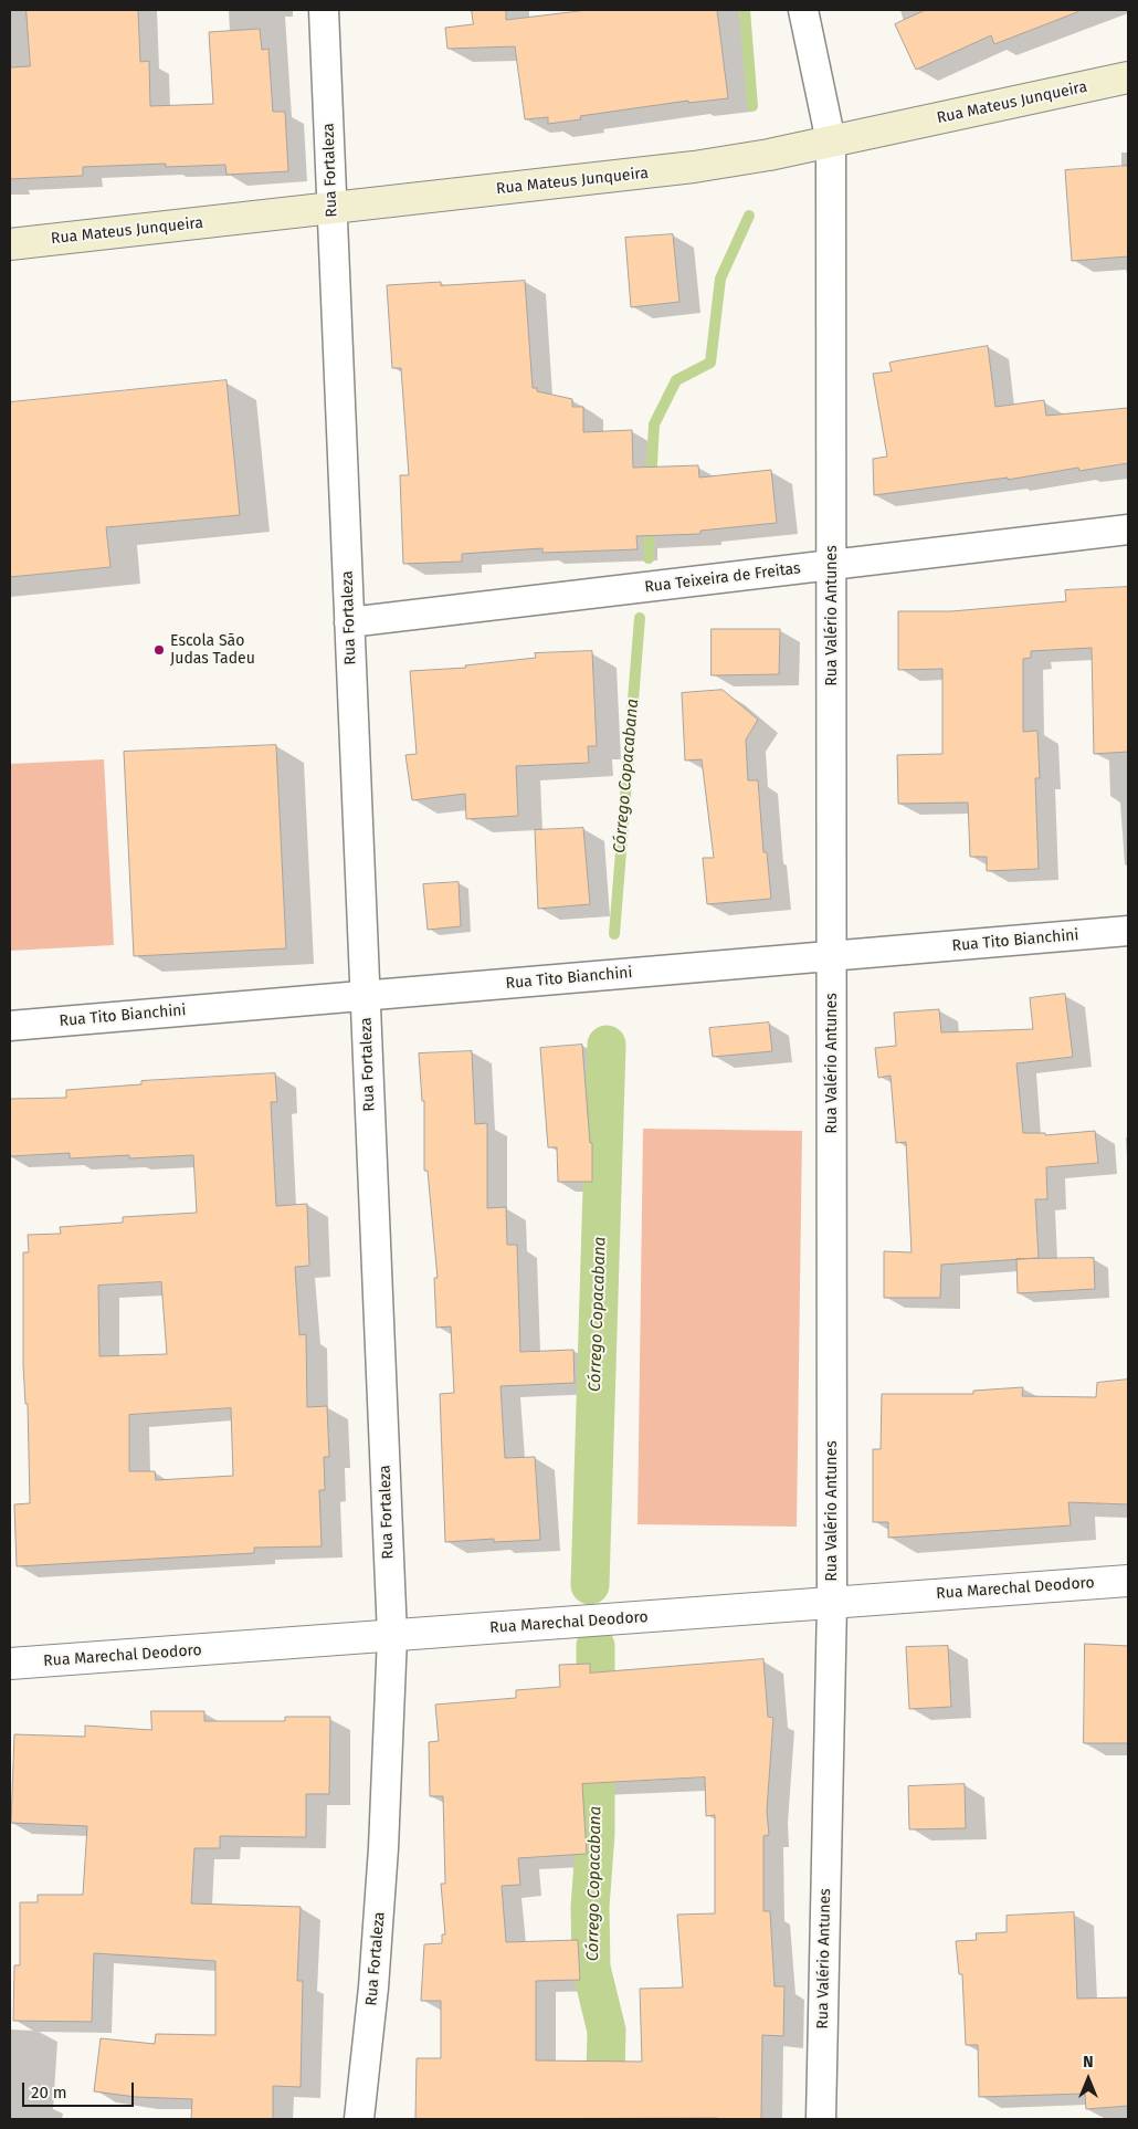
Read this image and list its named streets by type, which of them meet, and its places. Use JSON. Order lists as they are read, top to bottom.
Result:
{
  "streets": {
    "main road": ["Rua Mateus Junqueira"],
    "street": [
      "Rua Fortaleza",
      "Rua Teixeira de Freitas",
      "Rua Valério Antunes",
      "Rua Tito Bianchini",
      "Rua Marechal Deodoro"
    ]
  },
  "crossings": [
    ["Rua Mateus Junqueira", "Rua Fortaleza"],
    ["Rua Mateus Junqueira", "Rua Valério Antunes"],
    ["Rua Fortaleza", "Rua Teixeira de Freitas"],
    ["Rua Fortaleza", "Rua Tito Bianchini"],
    ["Rua Fortaleza", "Rua Marechal Deodoro"],
    ["Rua Teixeira de Freitas", "Rua Valério Antunes"],
    ["Rua Valério Antunes", "Rua Tito Bianchini"],
    ["Rua Valério Antunes", "Rua Marechal Deodoro"]
  ],
  "water": ["Córrego Copacabana"],
  "places": ["Escola São Judas Tadeu"],
  "scale_bar": "20 m",
  "north": "top"
}
